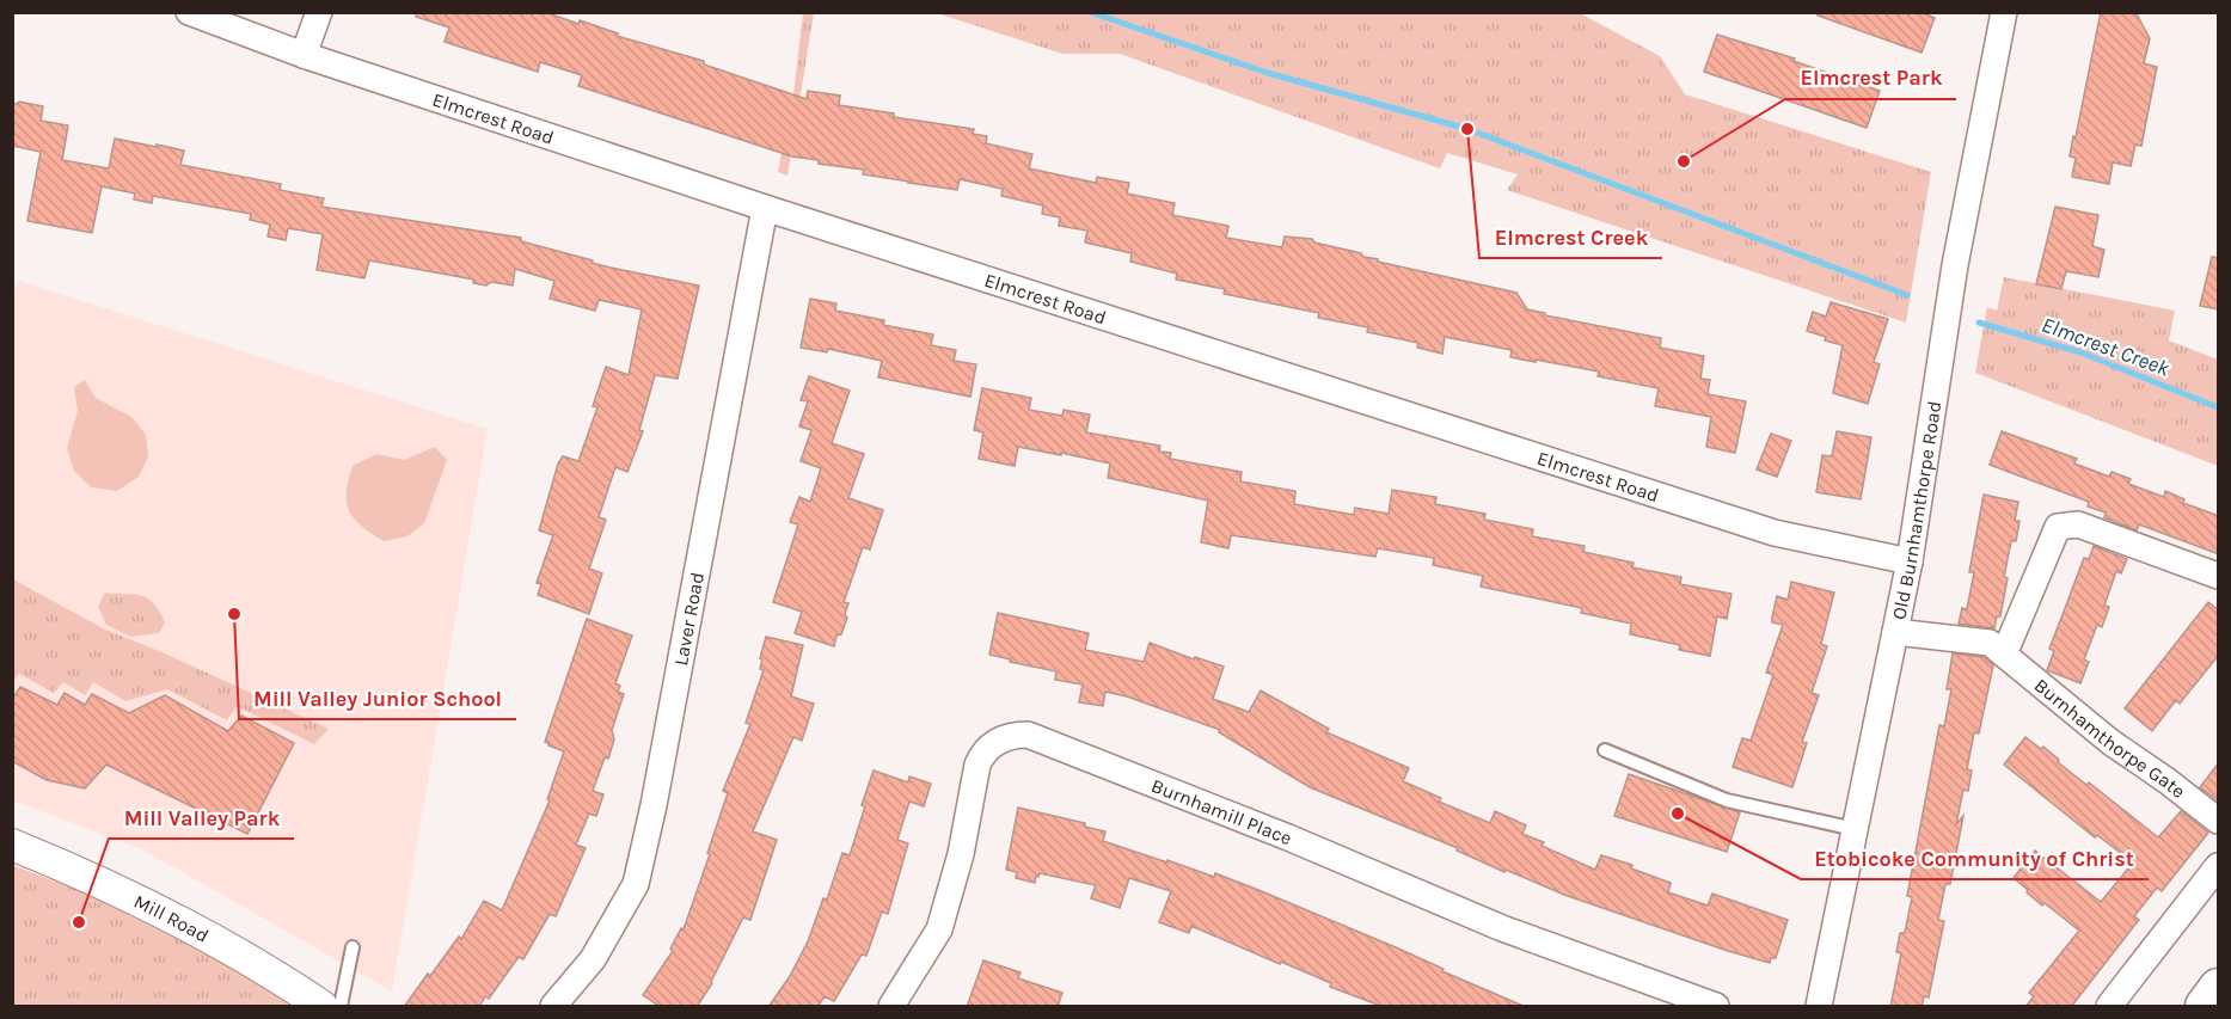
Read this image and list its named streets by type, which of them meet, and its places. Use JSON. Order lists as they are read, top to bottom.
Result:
{
  "streets": {
    "street": [
      "Elmcrest Road",
      "Old Burnhamthorpe Road",
      "Laver Road",
      "Burnhamthorpe Gate",
      "Burnhamill Place",
      "Mill Road"
    ]
  },
  "crossings": [
    ["Elmcrest Road", "Old Burnhamthorpe Road"],
    ["Elmcrest Road", "Laver Road"],
    ["Old Burnhamthorpe Road", "Burnhamthorpe Gate"]
  ],
  "water": ["Elmcrest Creek"],
  "places": [
    "Elmcrest Creek",
    "Elmcrest Park",
    "Mill Valley Junior School",
    "Etobicoke Community of Christ",
    "Mill Valley Park"
  ]
}
